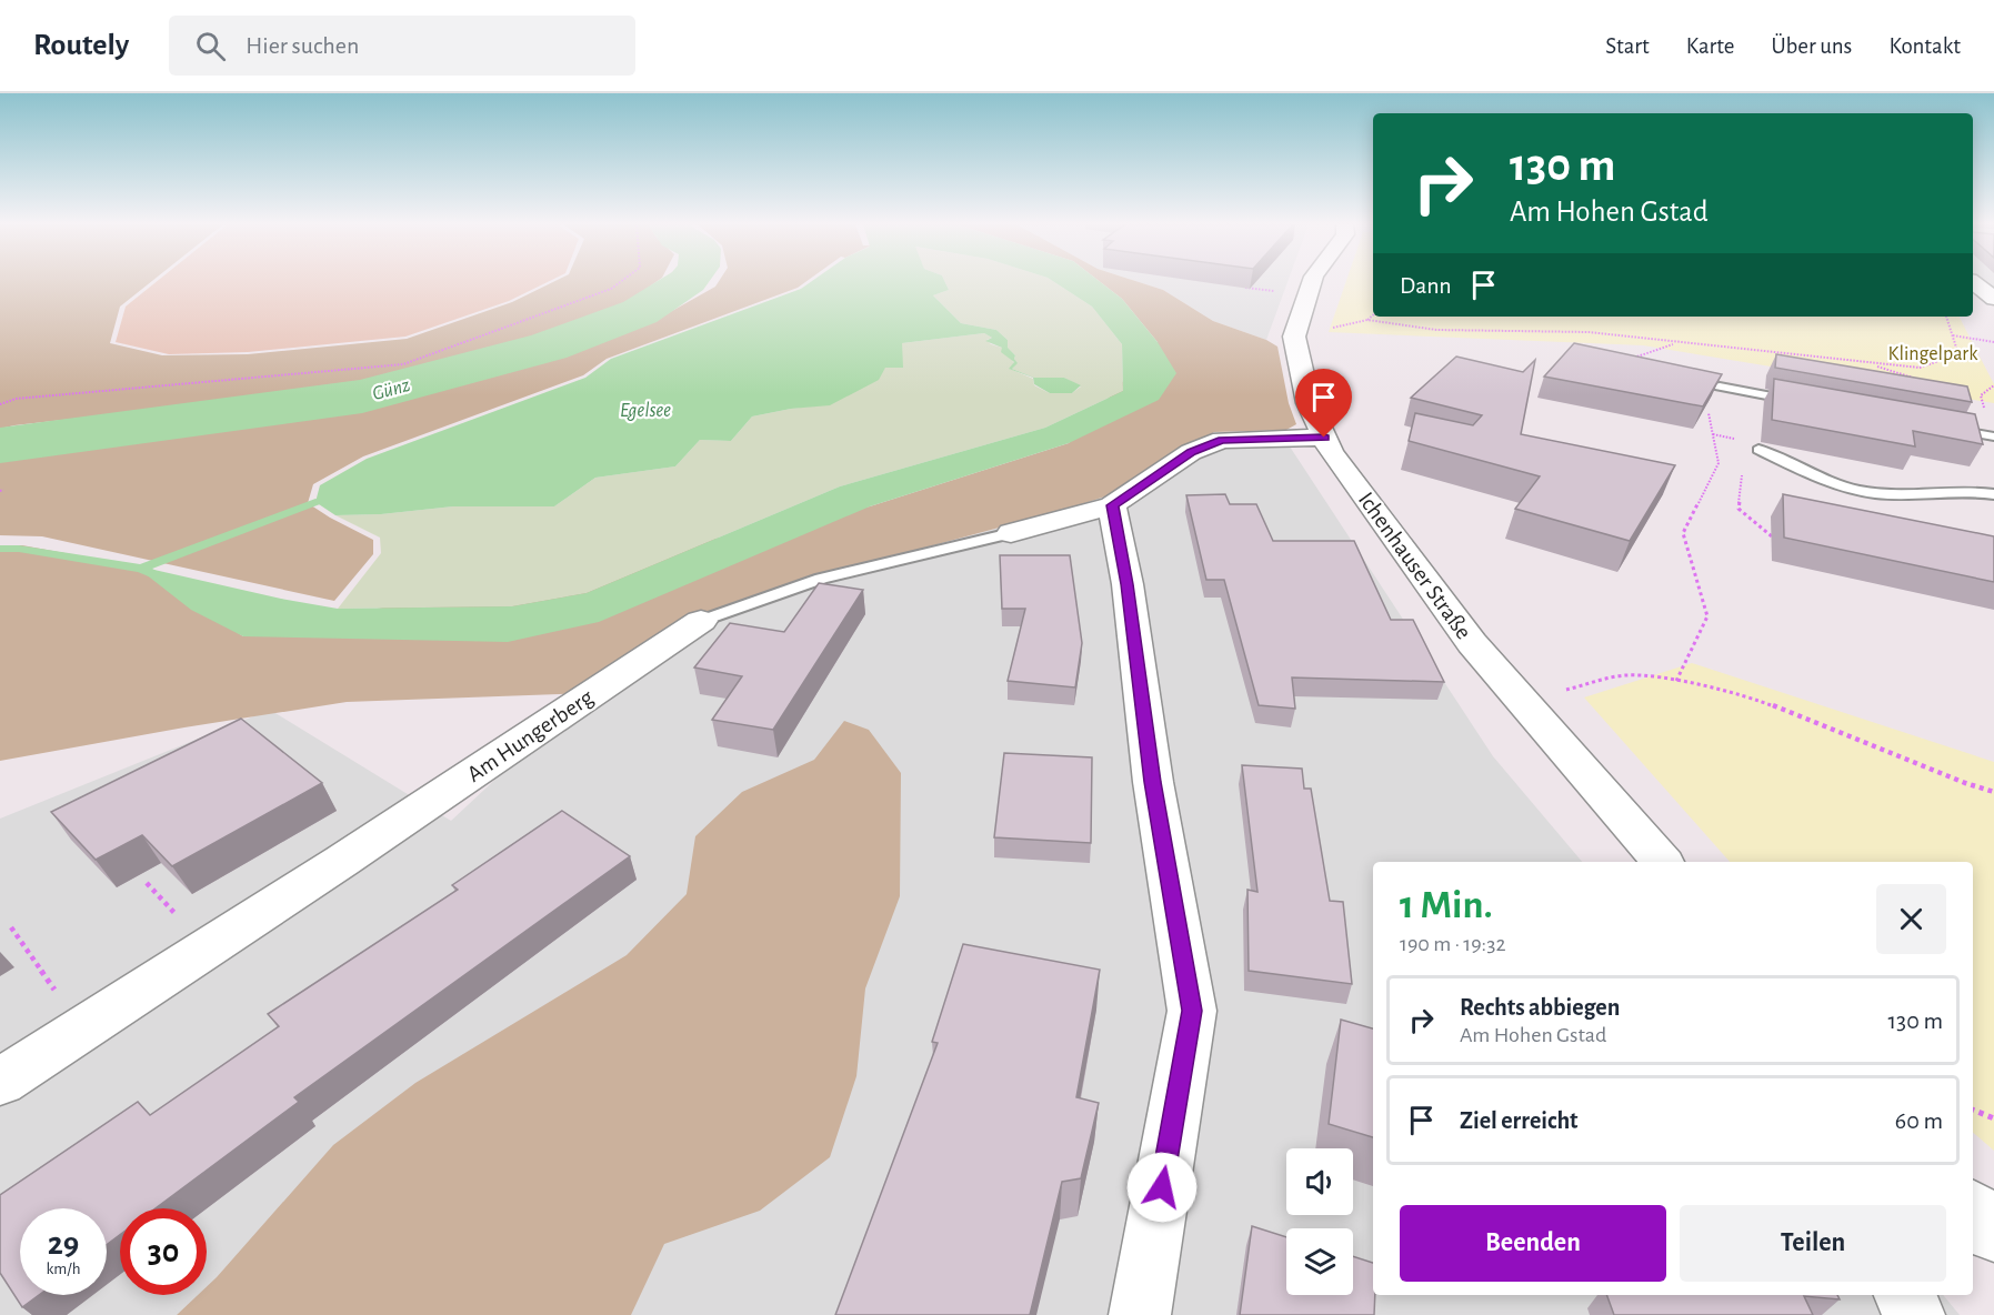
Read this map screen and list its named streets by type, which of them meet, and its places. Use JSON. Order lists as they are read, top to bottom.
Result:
{
  "streets": {
    "street": ["Ichenhauser Straße", "Am Hungerberg"]
  },
  "crossings": [
    ["Ichenhauser Straße", "Am Hungerberg"]
  ],
  "water": ["Günz", "Egelsee"],
  "parks": ["Klingelpark"],
  "page": {
    "header": "Routely",
    "search": "Hier suchen",
    "nav": [
      "Start",
      "Karte",
      "Über uns",
      "Kontakt"
    ],
    "turn": ["130 m", "Am Hohen Gstad"],
    "then": "Dann",
    "heading": ["1 Min.", "190 m · 19:32"],
    "list": [
      {
        "name": "Rechts abbiegen",
        "note": "Am Hohen Gstad",
        "value": "130 m"
      },
      {
        "name": "Ziel erreicht",
        "value": "60 m"
      }
    ],
    "buttons": ["Beenden", "Teilen"],
    "speed": "29 km/h",
    "limit": "30"
  }
}
